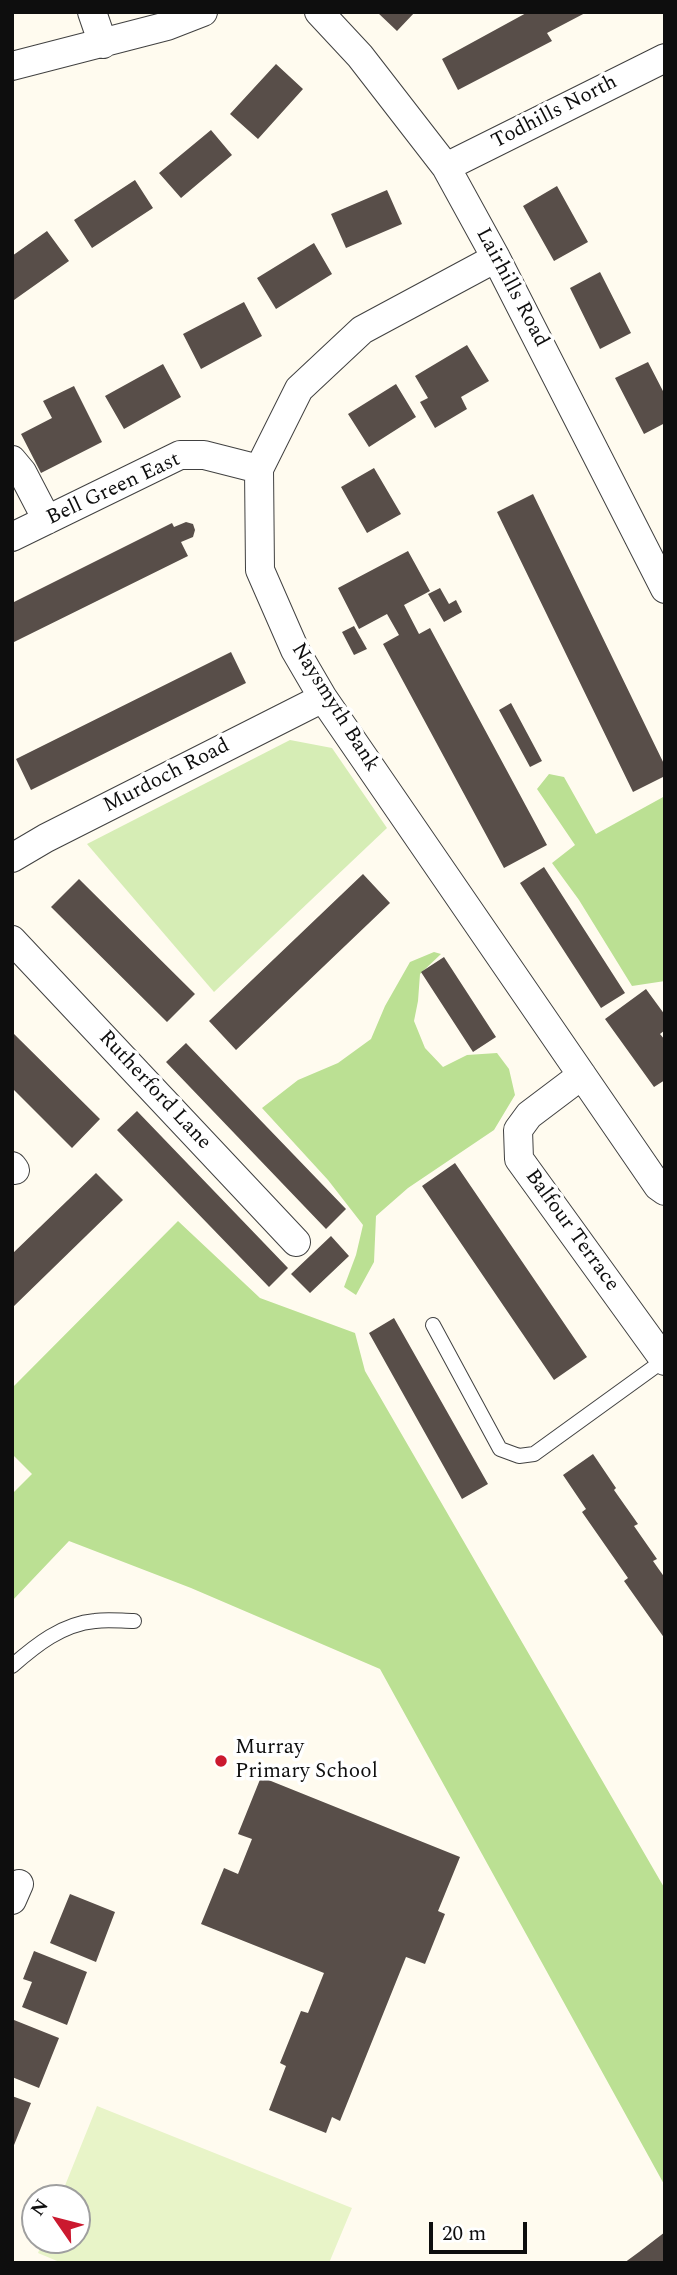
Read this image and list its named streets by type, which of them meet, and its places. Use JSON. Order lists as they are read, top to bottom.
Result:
{
  "streets": {
    "street": [
      "Todhills North",
      "Lairhills Road",
      "Bell Green East",
      "Naysmyth Bank",
      "Murdoch Road",
      "Rutherford Lane",
      "Balfour Terrace"
    ]
  },
  "crossings": [
    ["Todhills North", "Lairhills Road"],
    ["Lairhills Road", "Naysmyth Bank"],
    ["Bell Green East", "Naysmyth Bank"],
    ["Naysmyth Bank", "Murdoch Road"],
    ["Naysmyth Bank", "Balfour Terrace"]
  ],
  "places": ["Murray Primary School"],
  "scale_bar": "20 m",
  "north": "top left"
}
